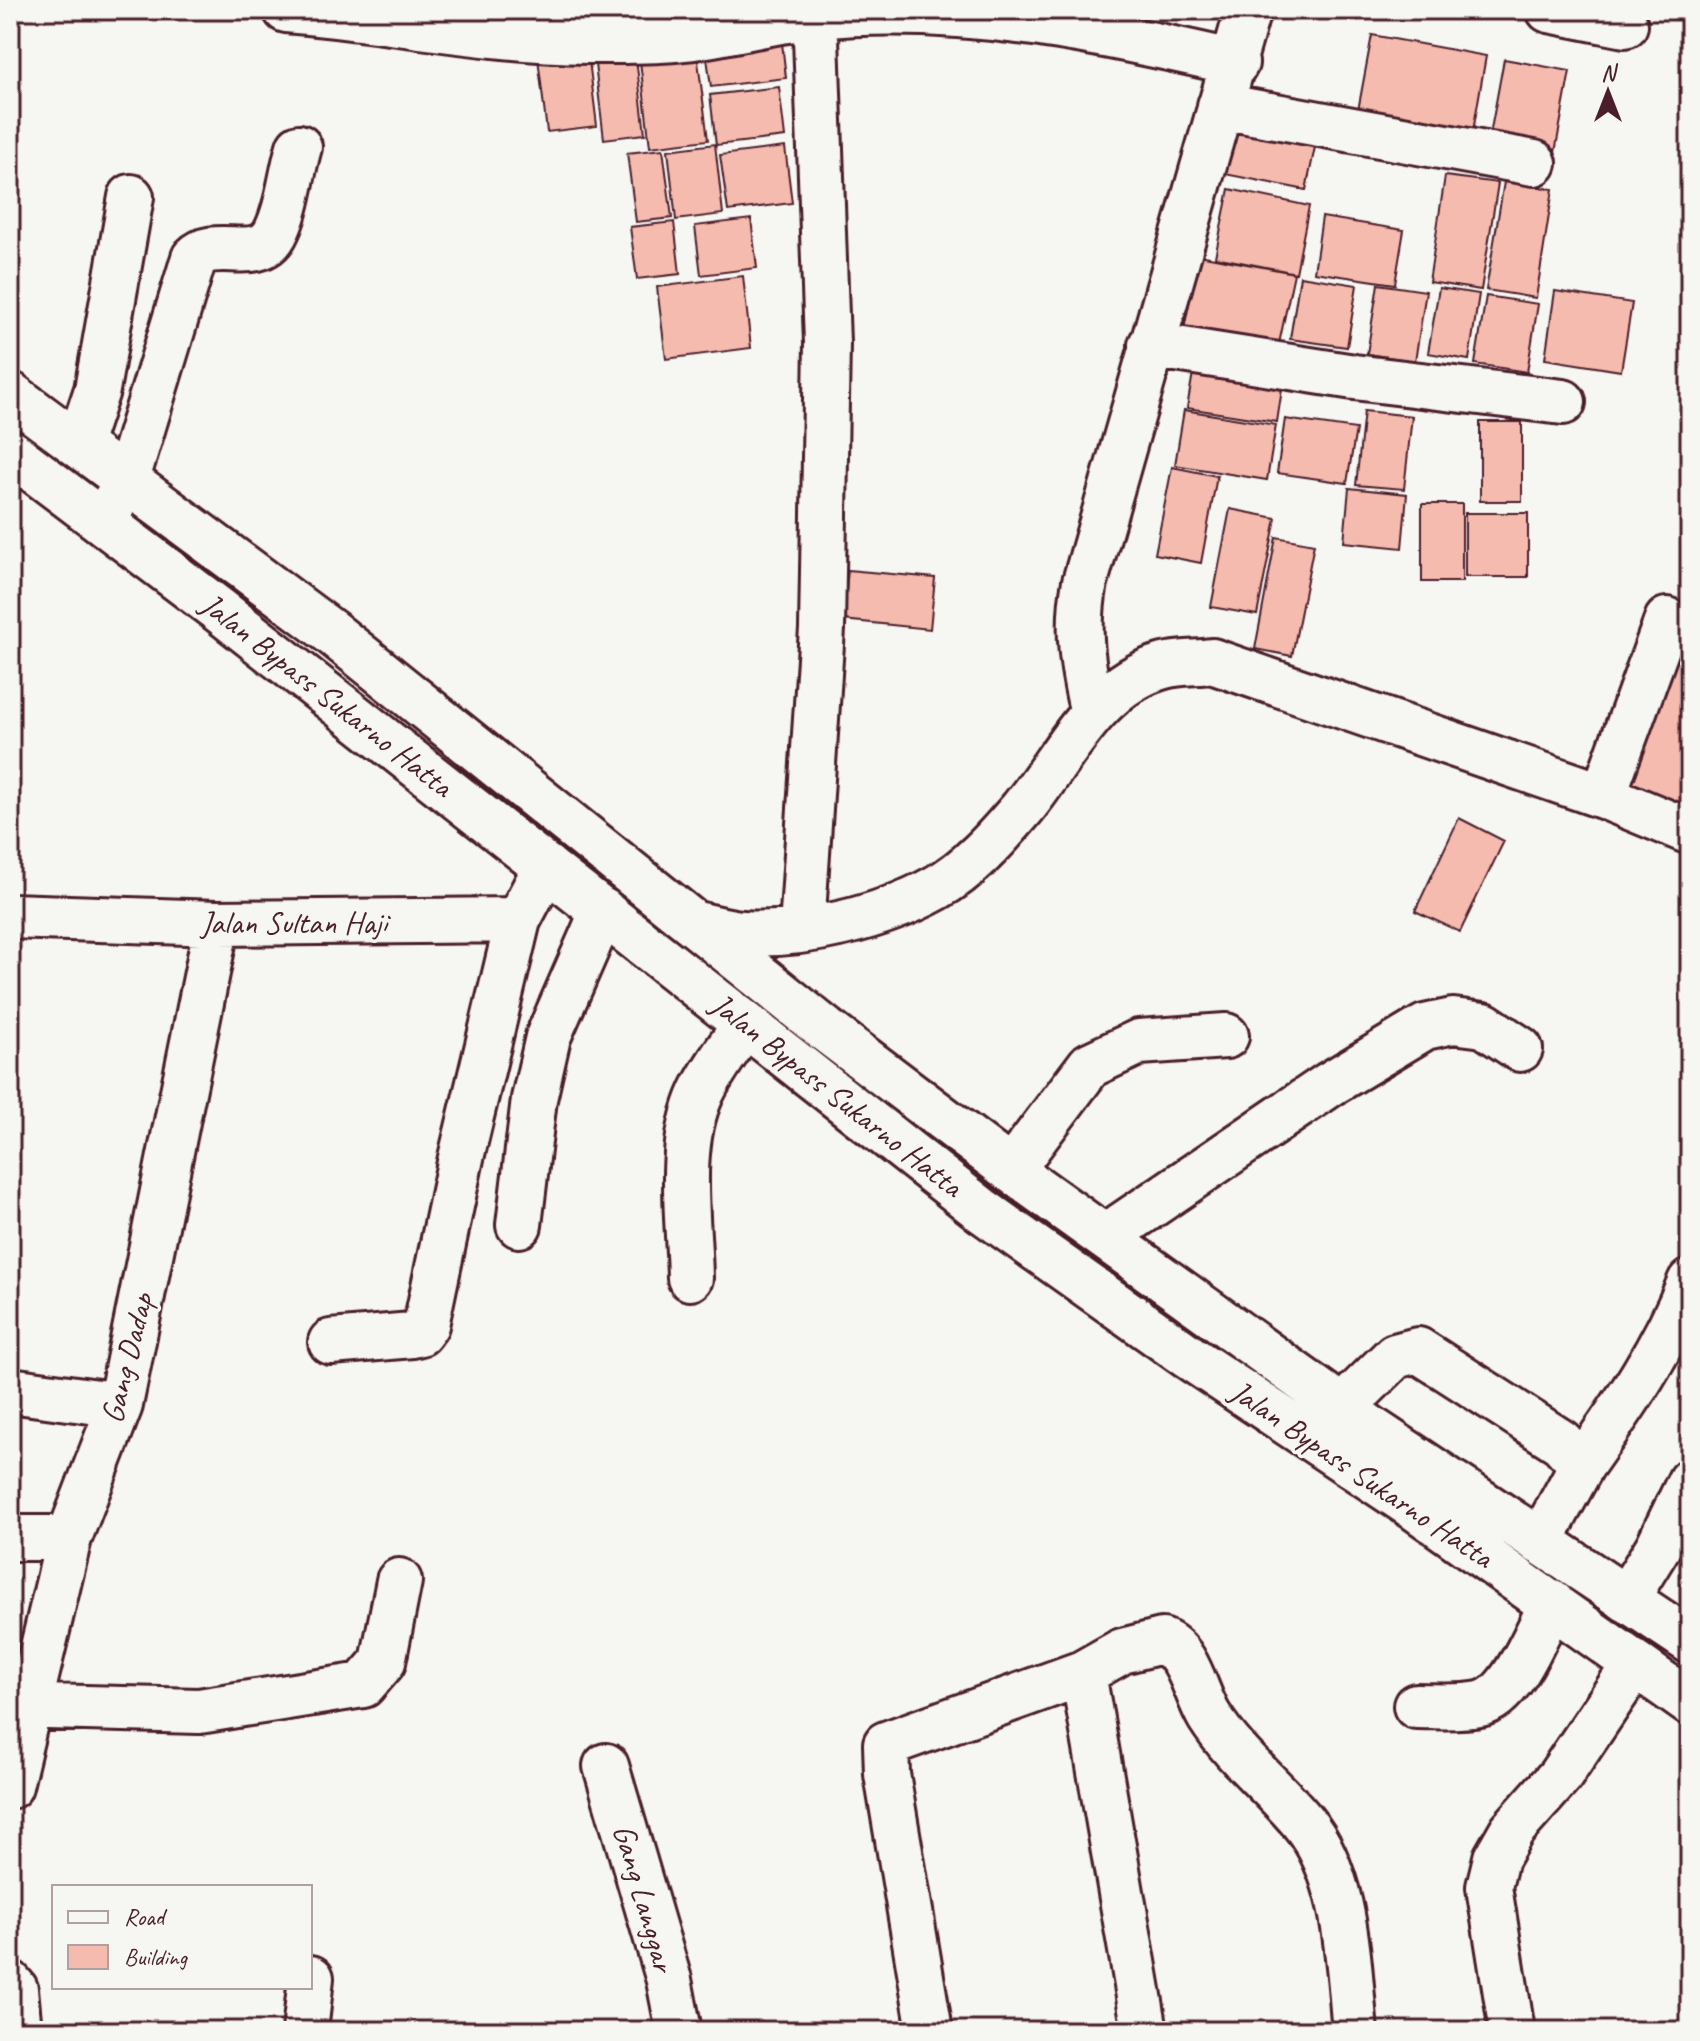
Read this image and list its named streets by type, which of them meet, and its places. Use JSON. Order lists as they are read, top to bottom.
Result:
{
  "streets": {
    "main road": [
      "Jalan Bypass Sukarno Hatta",
      "Jalan Sultan Haji",
      "Gang Dadap",
      "Gang Langgar"
    ]
  },
  "crossings": [
    ["Jalan Sultan Haji", "Gang Dadap"]
  ],
  "legend": ["Road", "Building"],
  "north": "top"
}
